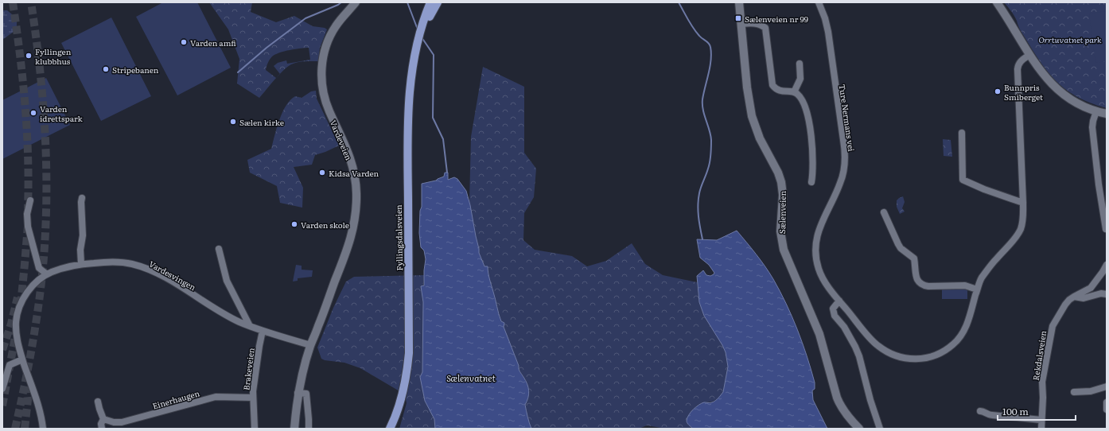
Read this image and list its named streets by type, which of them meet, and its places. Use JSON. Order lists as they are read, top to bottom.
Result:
{
  "streets": {
    "main road": ["Vardeveien", "Sælenveien", "Fyllingsdalsveien"],
    "street": [
      "Ture Nermans vei",
      "Vardesvingen",
      "Rekdalsveien",
      "Brakeveien",
      "Einerhaugen"
    ]
  },
  "crossings": [
    ["Vardeveien", "Vardesvingen"],
    ["Vardesvingen", "Brakeveien"],
    ["Brakeveien", "Einerhaugen"]
  ],
  "water": ["Sælenvatnet"],
  "parks": ["Orrtuvatnet park"],
  "places": {
    "transit": ["Sælenveien nr 99"],
    "other": [
      "Varden amfi",
      "Fyllingen klubbhus",
      "Stripebanen",
      "Bunnpris Smiberget",
      "Varden idrettspark",
      "Sælen kirke",
      "Kidsa Varden",
      "Varden skole"
    ]
  },
  "scale_bar": "100 m"
}
